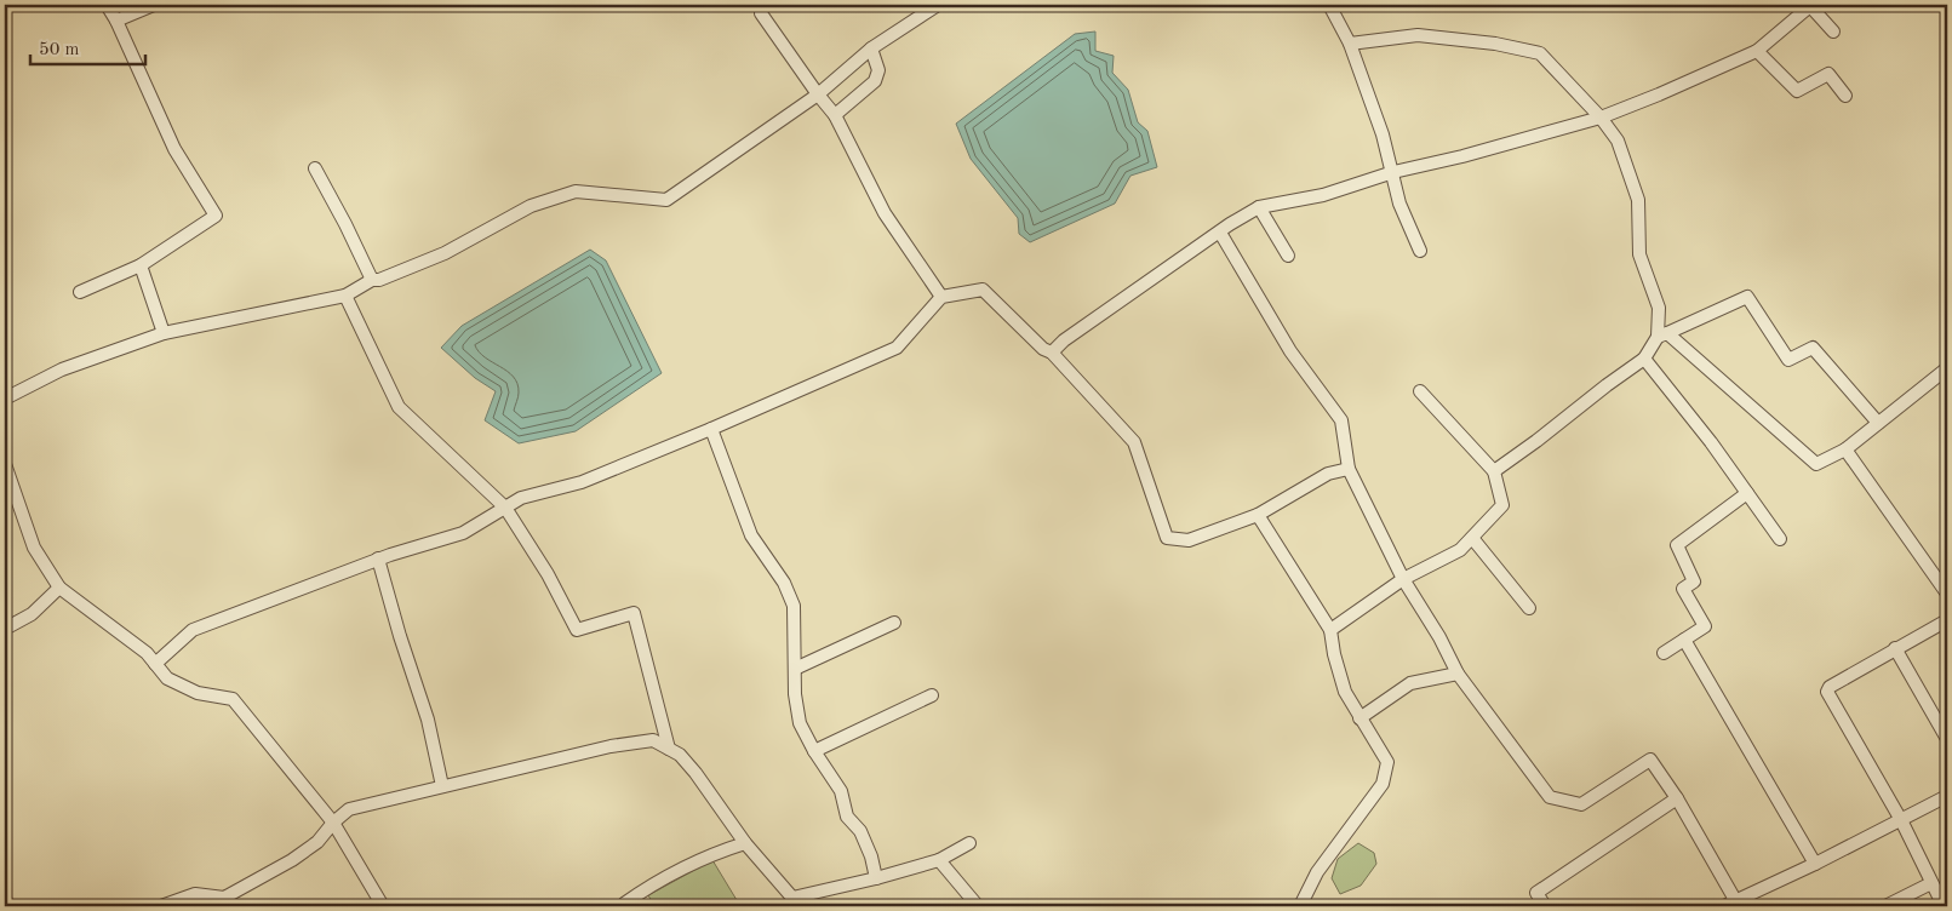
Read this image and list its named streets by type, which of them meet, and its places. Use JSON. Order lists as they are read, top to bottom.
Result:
{
  "scale_bar": "50 m"
}
